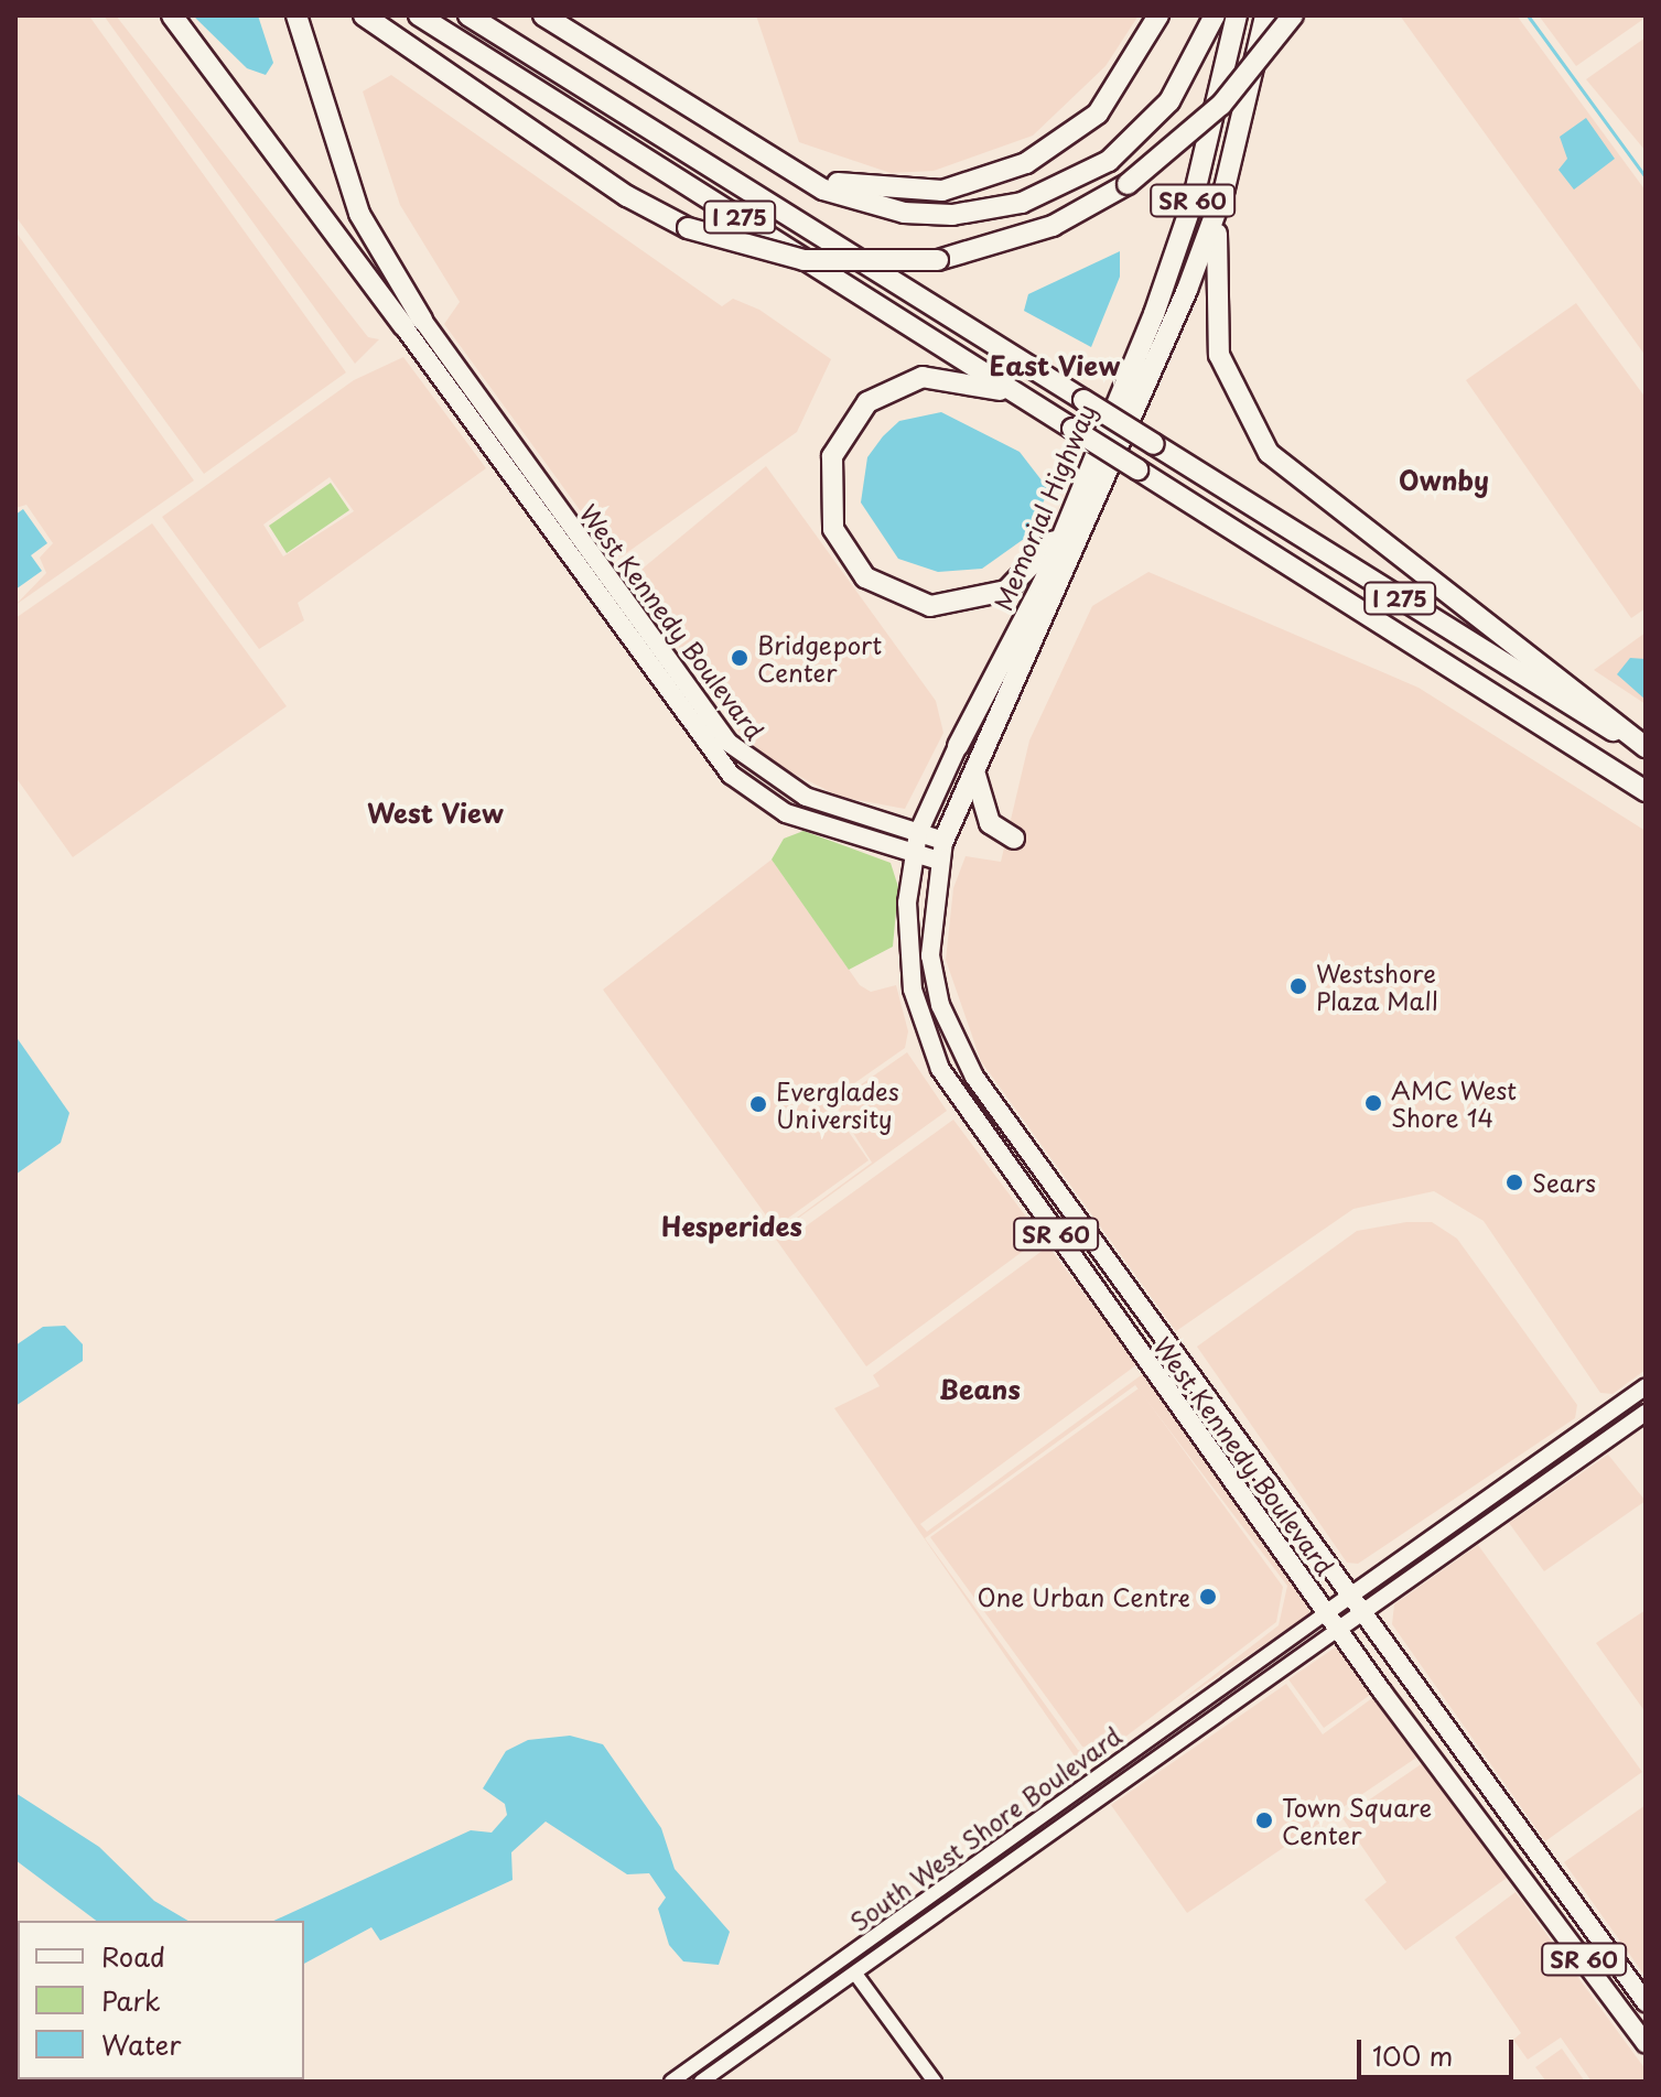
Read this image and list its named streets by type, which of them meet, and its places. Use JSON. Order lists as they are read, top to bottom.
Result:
{
  "streets": {
    "highway": ["SR 60", "I 275", "Memorial Highway"],
    "main road": ["West Kennedy Boulevard"],
    "street": ["South West Shore Boulevard"]
  },
  "crossings": [
    ["Memorial Highway", "West Kennedy Boulevard"],
    ["West Kennedy Boulevard", "South West Shore Boulevard"]
  ],
  "districts": [
    "East View",
    "Ownby",
    "West View",
    "Hesperides",
    "Beans"
  ],
  "places": [
    "Bridgeport Center",
    "Westshore Plaza Mall",
    "AMC West Shore 14",
    "Everglades University",
    "Sears",
    "One Urban Centre",
    "Town Square Center"
  ],
  "legend": ["Road", "Park", "Water"],
  "scale_bar": "100 m"
}
